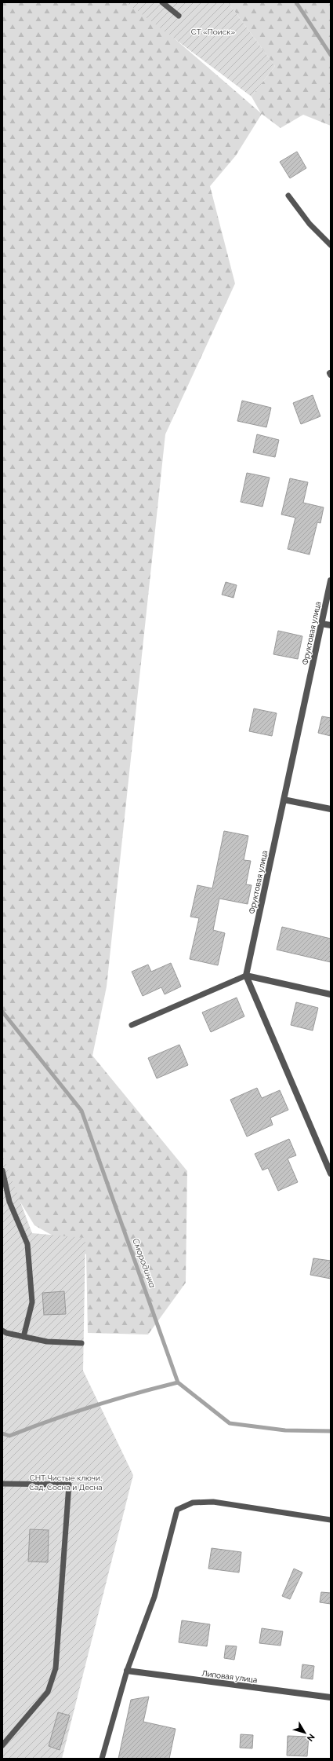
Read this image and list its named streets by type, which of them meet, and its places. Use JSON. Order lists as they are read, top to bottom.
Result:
{
  "streets": {
    "street": ["Фруктовая улица", "Липовая улица"]
  },
  "water": ["Смородинка"],
  "parks": ["СТ «Поиск»", "СНТ Чистые ключи, Сад, Сосна и Десна"],
  "north": "bottom right"
}
